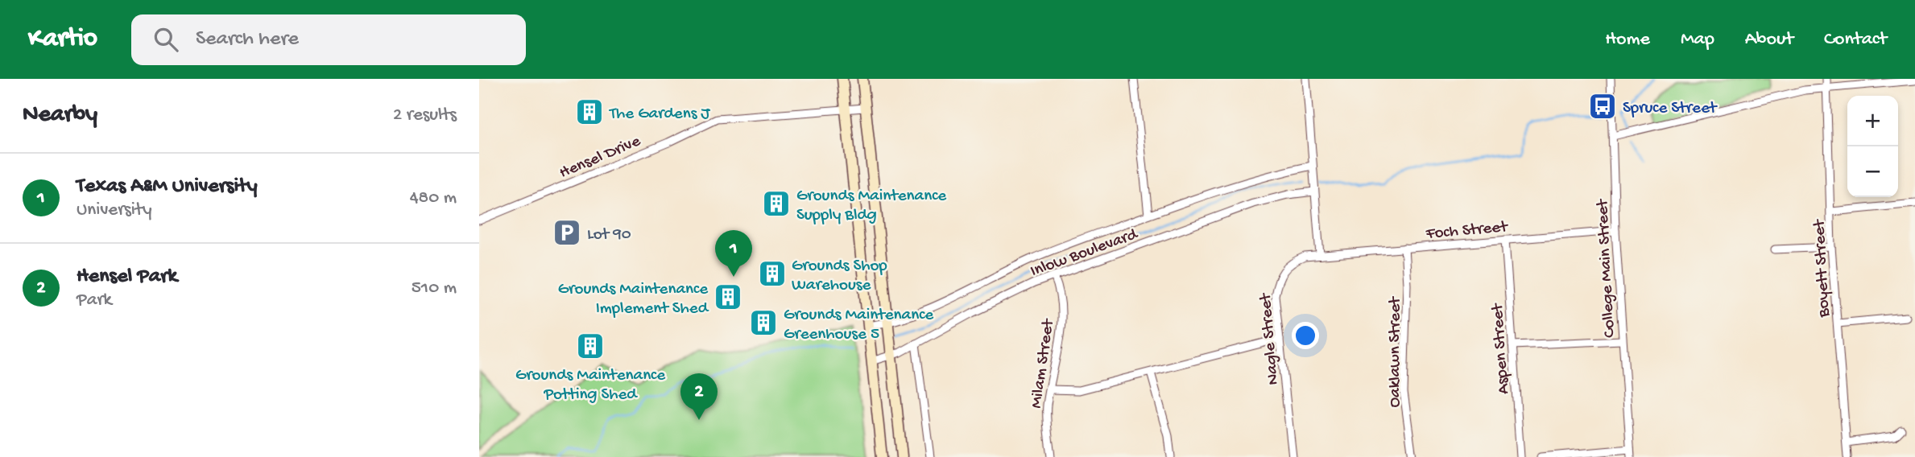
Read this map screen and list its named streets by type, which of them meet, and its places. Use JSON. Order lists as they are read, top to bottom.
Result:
{
  "streets": {
    "street": [
      "Hensel Drive",
      "Foch Street",
      "Inlow Boulevard",
      "College Main Street",
      "Boyett Street",
      "Nagle Street",
      "Aspen Street",
      "Oaklawn Street",
      "Milam Street"
    ]
  },
  "crossings": [
    ["Foch Street", "College Main Street"],
    ["Foch Street", "Nagle Street"],
    ["Foch Street", "Aspen Street"],
    ["Foch Street", "Oaklawn Street"],
    ["Inlow Boulevard", "Milam Street"]
  ],
  "places": {
    "bus stop": ["Spruce Street"],
    "building": [
      "The Gardens J",
      "Grounds Maintenance Supply Bldg",
      "Grounds Shop Warehouse",
      "Grounds Maintenance Implement Shed",
      "Grounds Maintenance Greenhouse 5",
      "Grounds Maintenance Potting Shed"
    ],
    "parking": ["Lot 90"]
  },
  "page": {
    "header": "Kartio",
    "search": "Search here",
    "nav": [
      "Home",
      "Map",
      "About",
      "Contact"
    ],
    "heading": ["Nearby", "2 results"],
    "map_buttons": ["+", "−"],
    "list": [
      {
        "mark": "1",
        "name": "Texas A&M University",
        "note": "University",
        "value": "480 m"
      },
      {
        "mark": "2",
        "name": "Hensel Park",
        "note": "Park",
        "value": "510 m"
      }
    ],
    "pins": ["1", "2"]
  }
}
